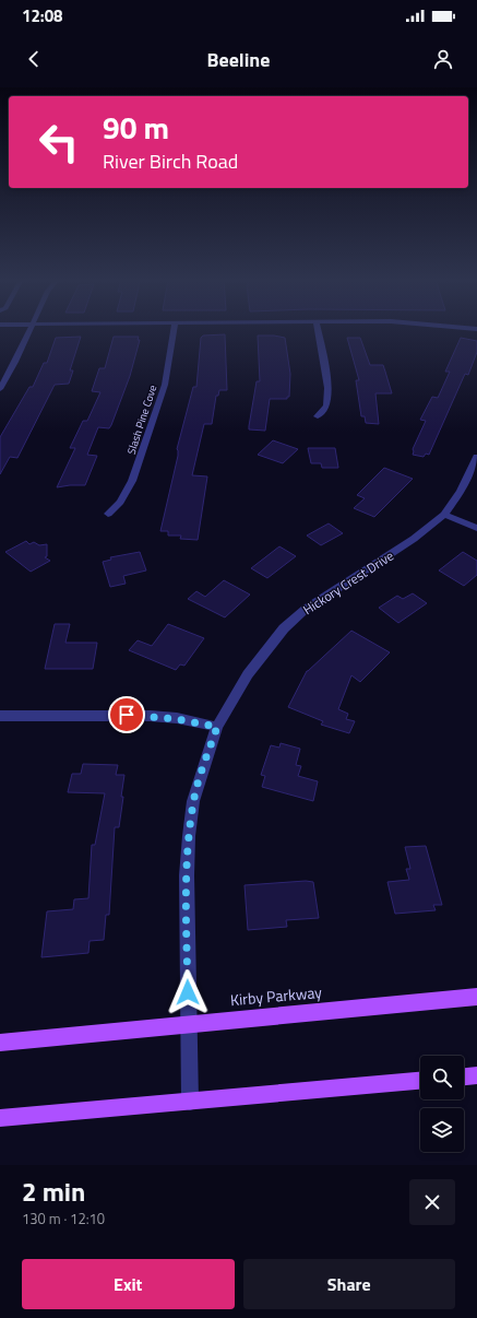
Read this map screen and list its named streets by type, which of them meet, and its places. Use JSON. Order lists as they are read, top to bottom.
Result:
{
  "streets": {
    "main road": ["Kirby Parkway"],
    "street": ["Slash Pine Cove", "Hickory Crest Drive"]
  },
  "crossings": [
    ["Hickory Crest Drive", "Kirby Parkway"]
  ],
  "page": {
    "status": "12:08",
    "header": "Beeline",
    "turn": ["90 m", "River Birch Road"],
    "heading": ["2 min", "130 m · 12:10"],
    "buttons": ["Exit", "Share"]
  }
}
